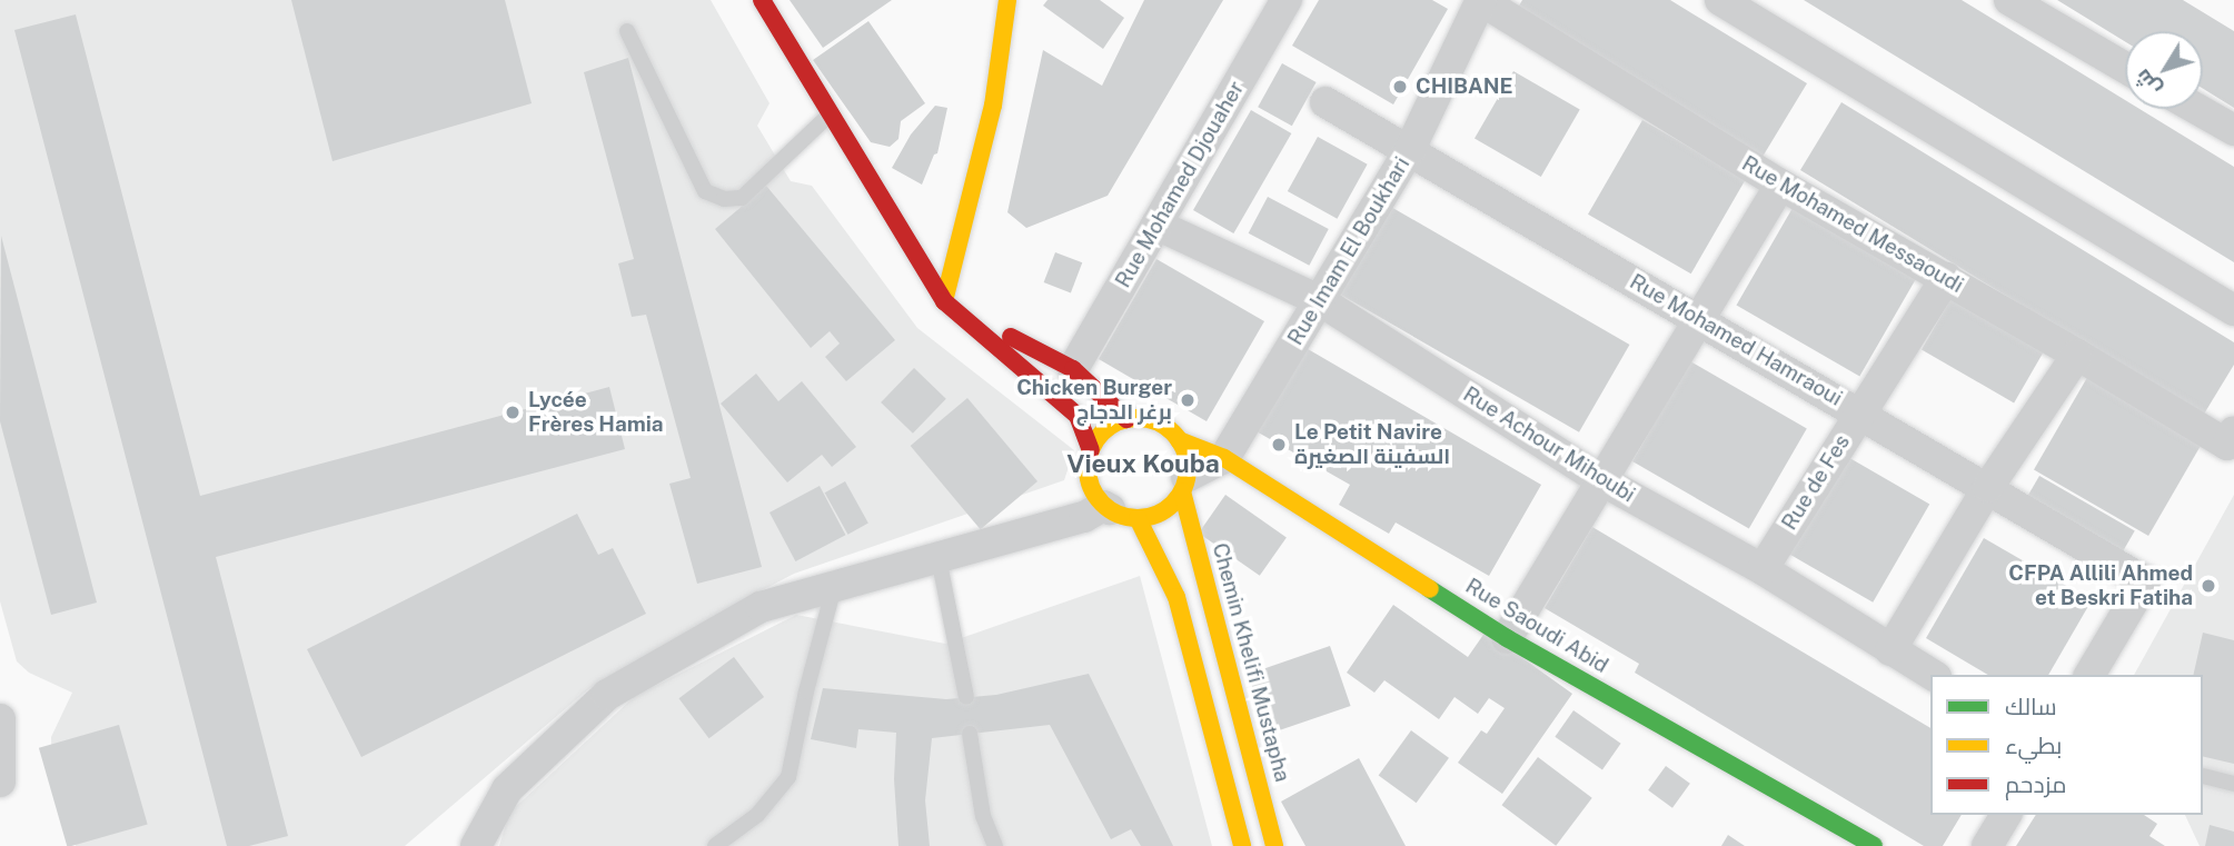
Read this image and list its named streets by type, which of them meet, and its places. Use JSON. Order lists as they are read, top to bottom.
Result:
{
  "streets": {
    "main road": ["Rue Saoudi Abid", "Chemin Khelifi Mustapha"],
    "street": [
      "Rue Mohamed Djouaher",
      "Rue Mohamed Messaoudi",
      "Rue Imam El Boukhari",
      "Rue Mohamed Hamraoui",
      "Rue Achour Mihoubi",
      "Rue de Fes"
    ]
  },
  "crossings": [
    ["Rue Mohamed Djouaher", "Rue Achour Mihoubi"],
    ["Rue Mohamed Messaoudi", "Rue Imam El Boukhari"],
    ["Rue Mohamed Messaoudi", "Rue de Fes"],
    ["Rue Imam El Boukhari", "Rue Mohamed Hamraoui"],
    ["Rue Imam El Boukhari", "Rue Achour Mihoubi"],
    ["Rue Imam El Boukhari", "Rue Saoudi Abid"],
    ["Rue Mohamed Hamraoui", "Rue de Fes"],
    ["Rue Achour Mihoubi", "Rue de Fes"],
    ["Rue Saoudi Abid", "Chemin Khelifi Mustapha"]
  ],
  "districts": ["Vieux Kouba"],
  "places": [
    "CHIBANE",
    "Chicken Burger برغر الدجاج",
    "Lycée Frères Hamia",
    "Le Petit Navire السفينة الصغيرة",
    "CFPA Allili Ahmed et Beskri Fatiha"
  ],
  "legend": ["سالك", "بطيء", "مزدحم"],
  "north": "bottom left"
}
